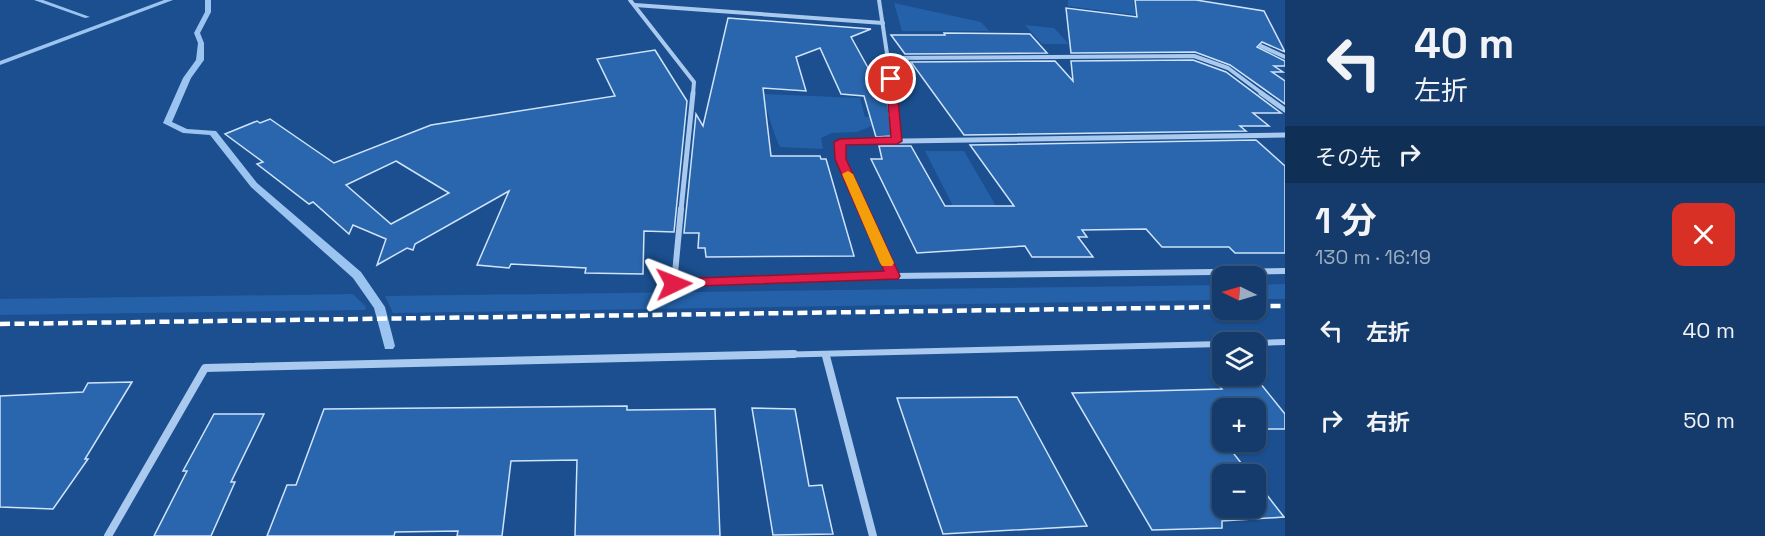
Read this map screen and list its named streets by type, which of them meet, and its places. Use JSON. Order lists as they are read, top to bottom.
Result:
{
  "north": "left",
  "page": {
    "turn": ["40 m", "左折"],
    "then": "その先",
    "heading": ["1 分", "130 m · 16:19"],
    "map_buttons": ["+", "−"],
    "list": [
      {
        "name": "左折",
        "value": "40 m"
      },
      {
        "name": "右折",
        "value": "50 m"
      }
    ]
  }
}
